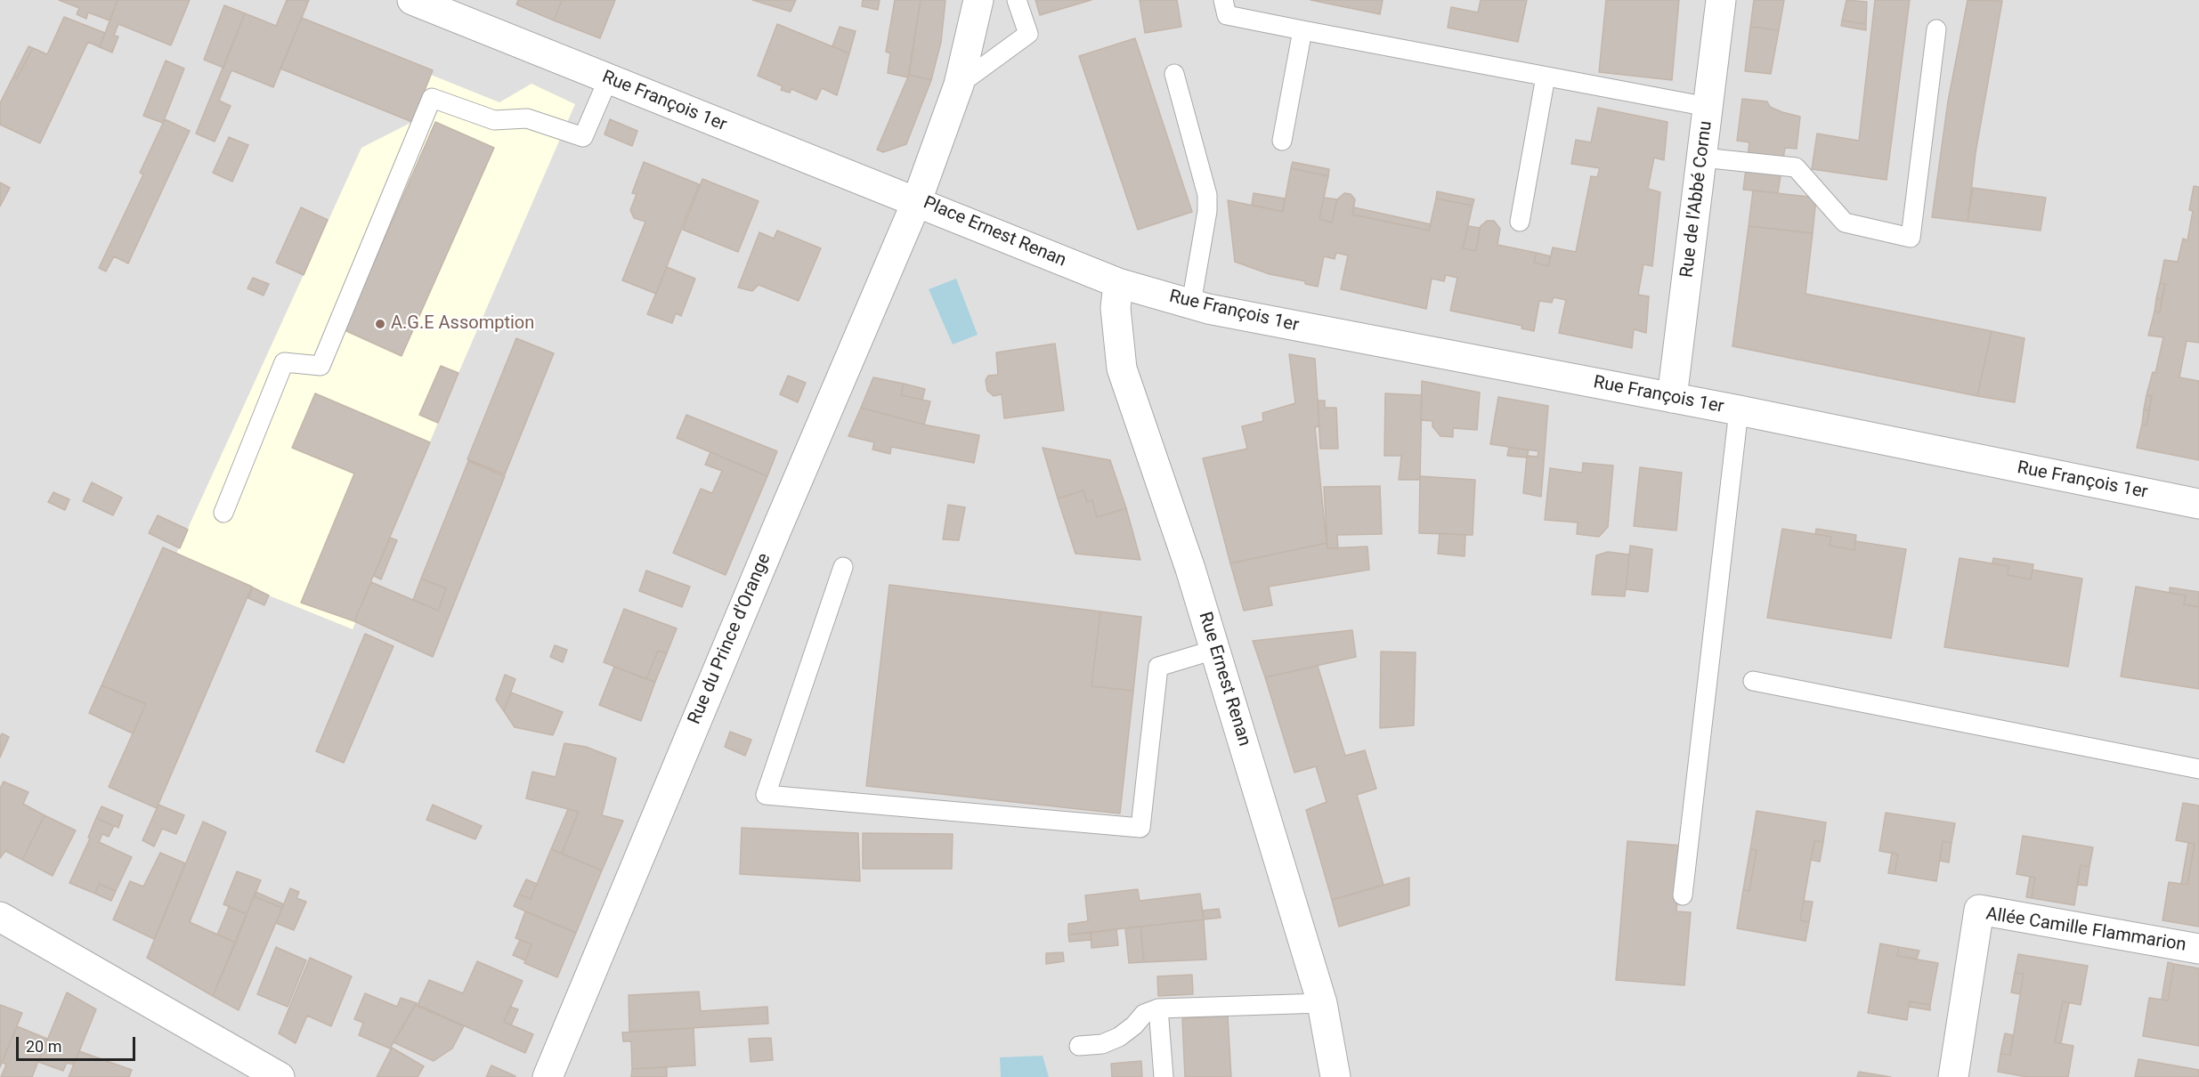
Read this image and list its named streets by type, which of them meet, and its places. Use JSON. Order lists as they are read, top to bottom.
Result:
{
  "streets": {
    "street": [
      "Rue François 1er",
      "Rue de l'Abbé Cornu",
      "Place Ernest Renan",
      "Rue du Prince d'Orange",
      "Rue Ernest Renan",
      "Allée Camille Flammarion"
    ]
  },
  "crossings": [
    ["Rue François 1er", "Rue de l'Abbé Cornu"],
    ["Rue François 1er", "Place Ernest Renan"],
    ["Rue François 1er", "Rue du Prince d'Orange"],
    ["Rue François 1er", "Rue Ernest Renan"],
    ["Place Ernest Renan", "Rue du Prince d'Orange"],
    ["Place Ernest Renan", "Rue Ernest Renan"]
  ],
  "places": ["A.G.E Assomption"],
  "scale_bar": "20 m"
}
